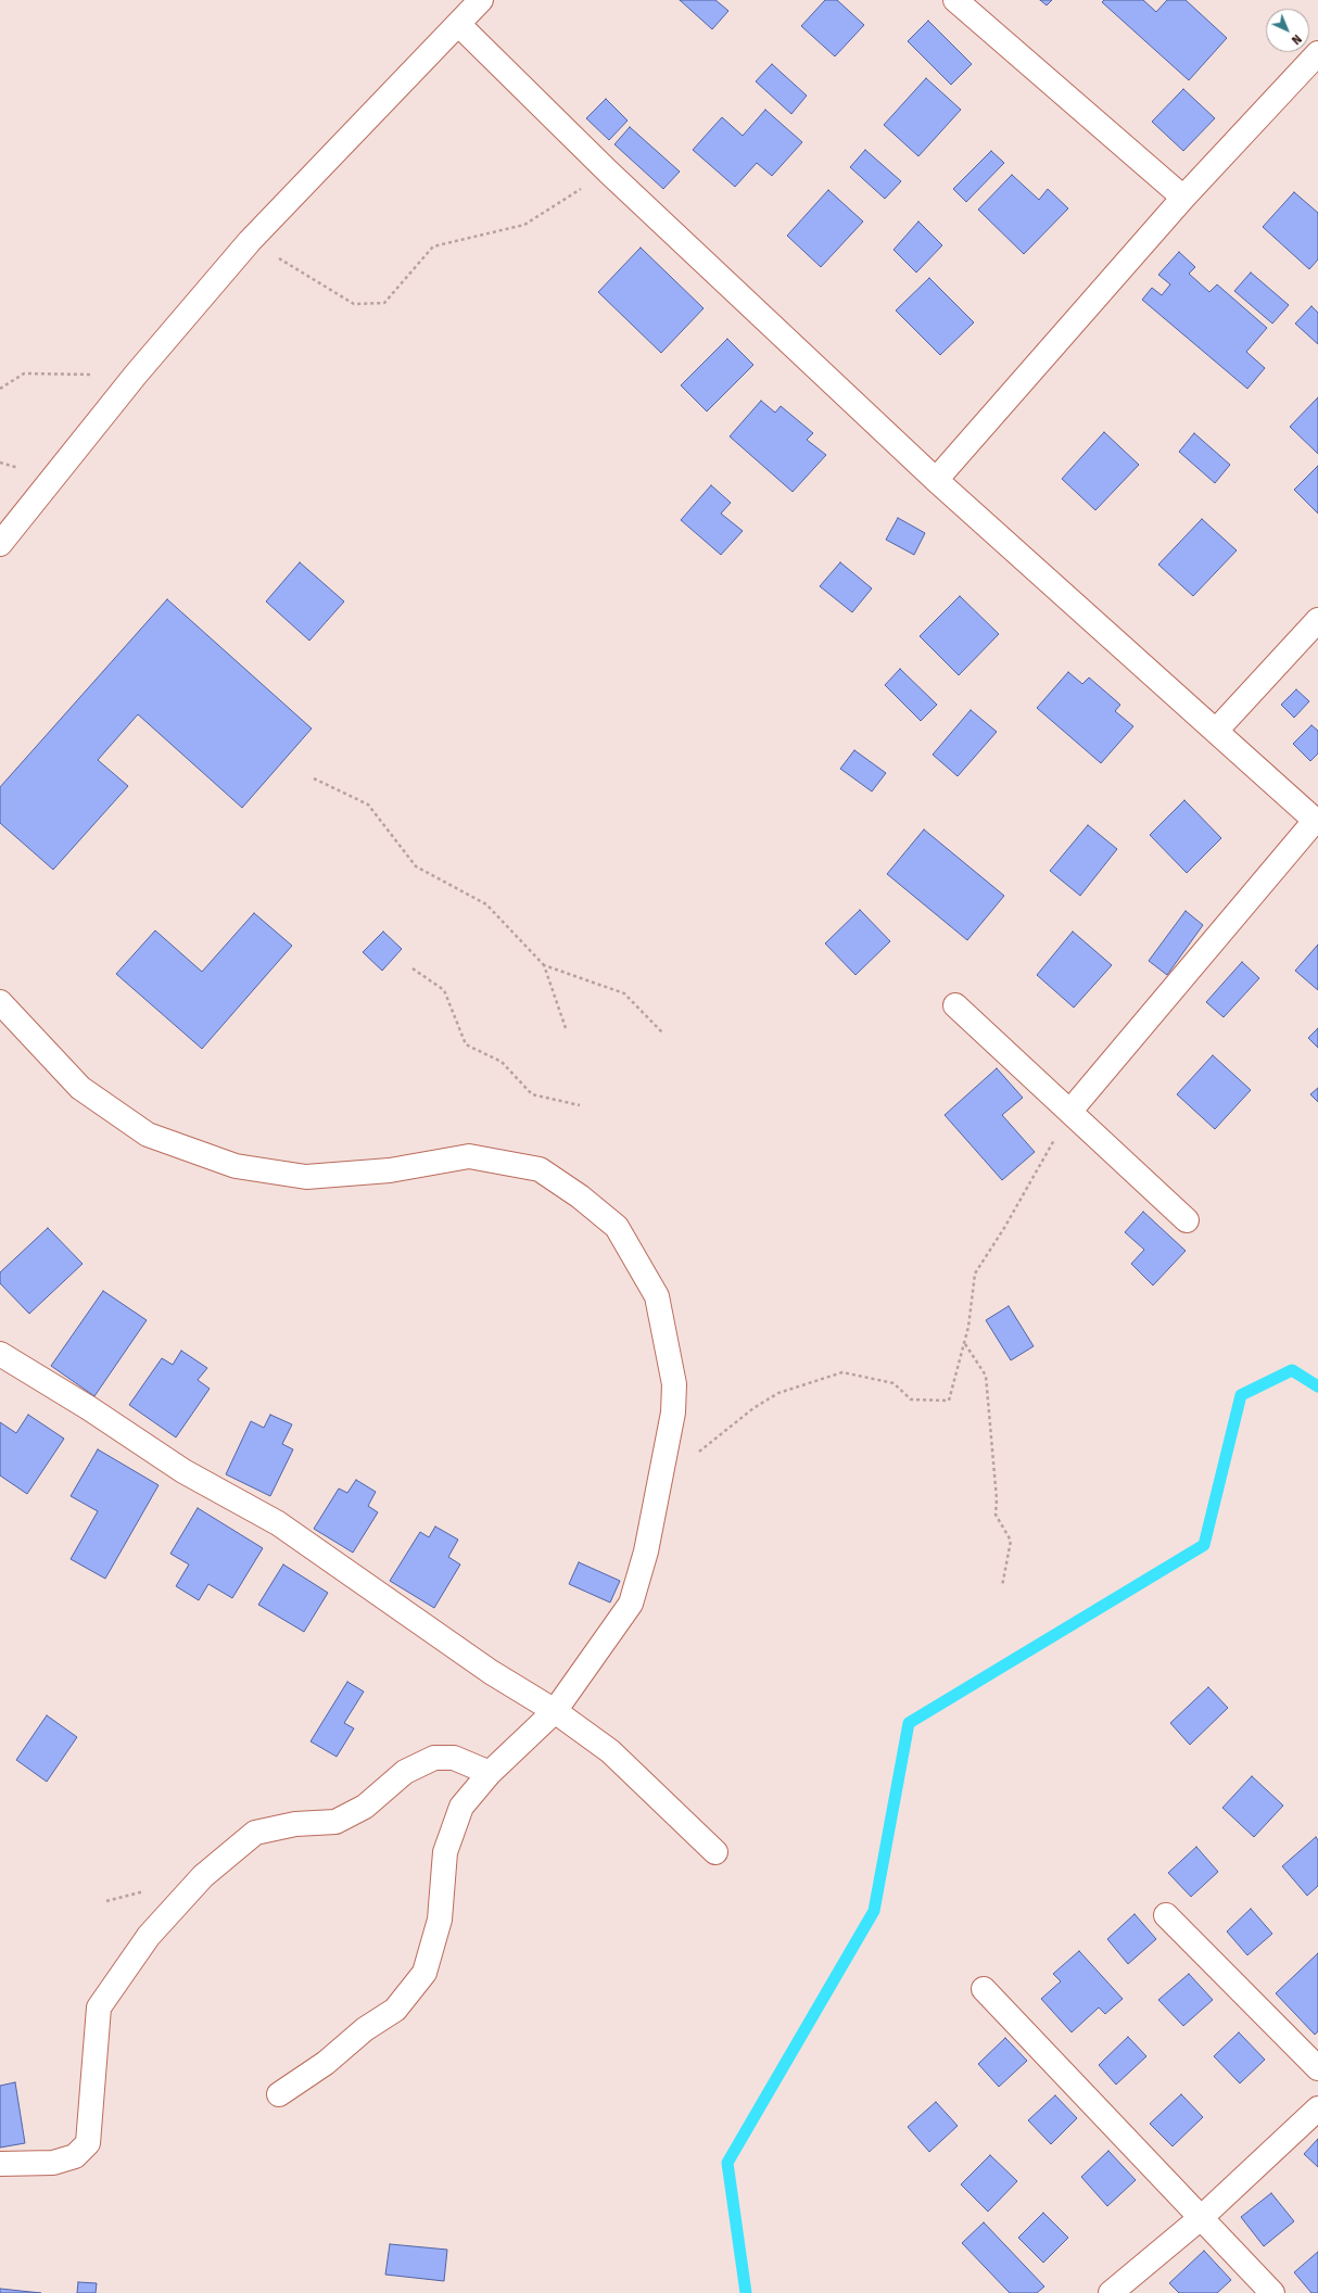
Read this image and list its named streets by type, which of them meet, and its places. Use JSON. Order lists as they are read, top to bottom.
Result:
{
  "north": "bottom right"
}
